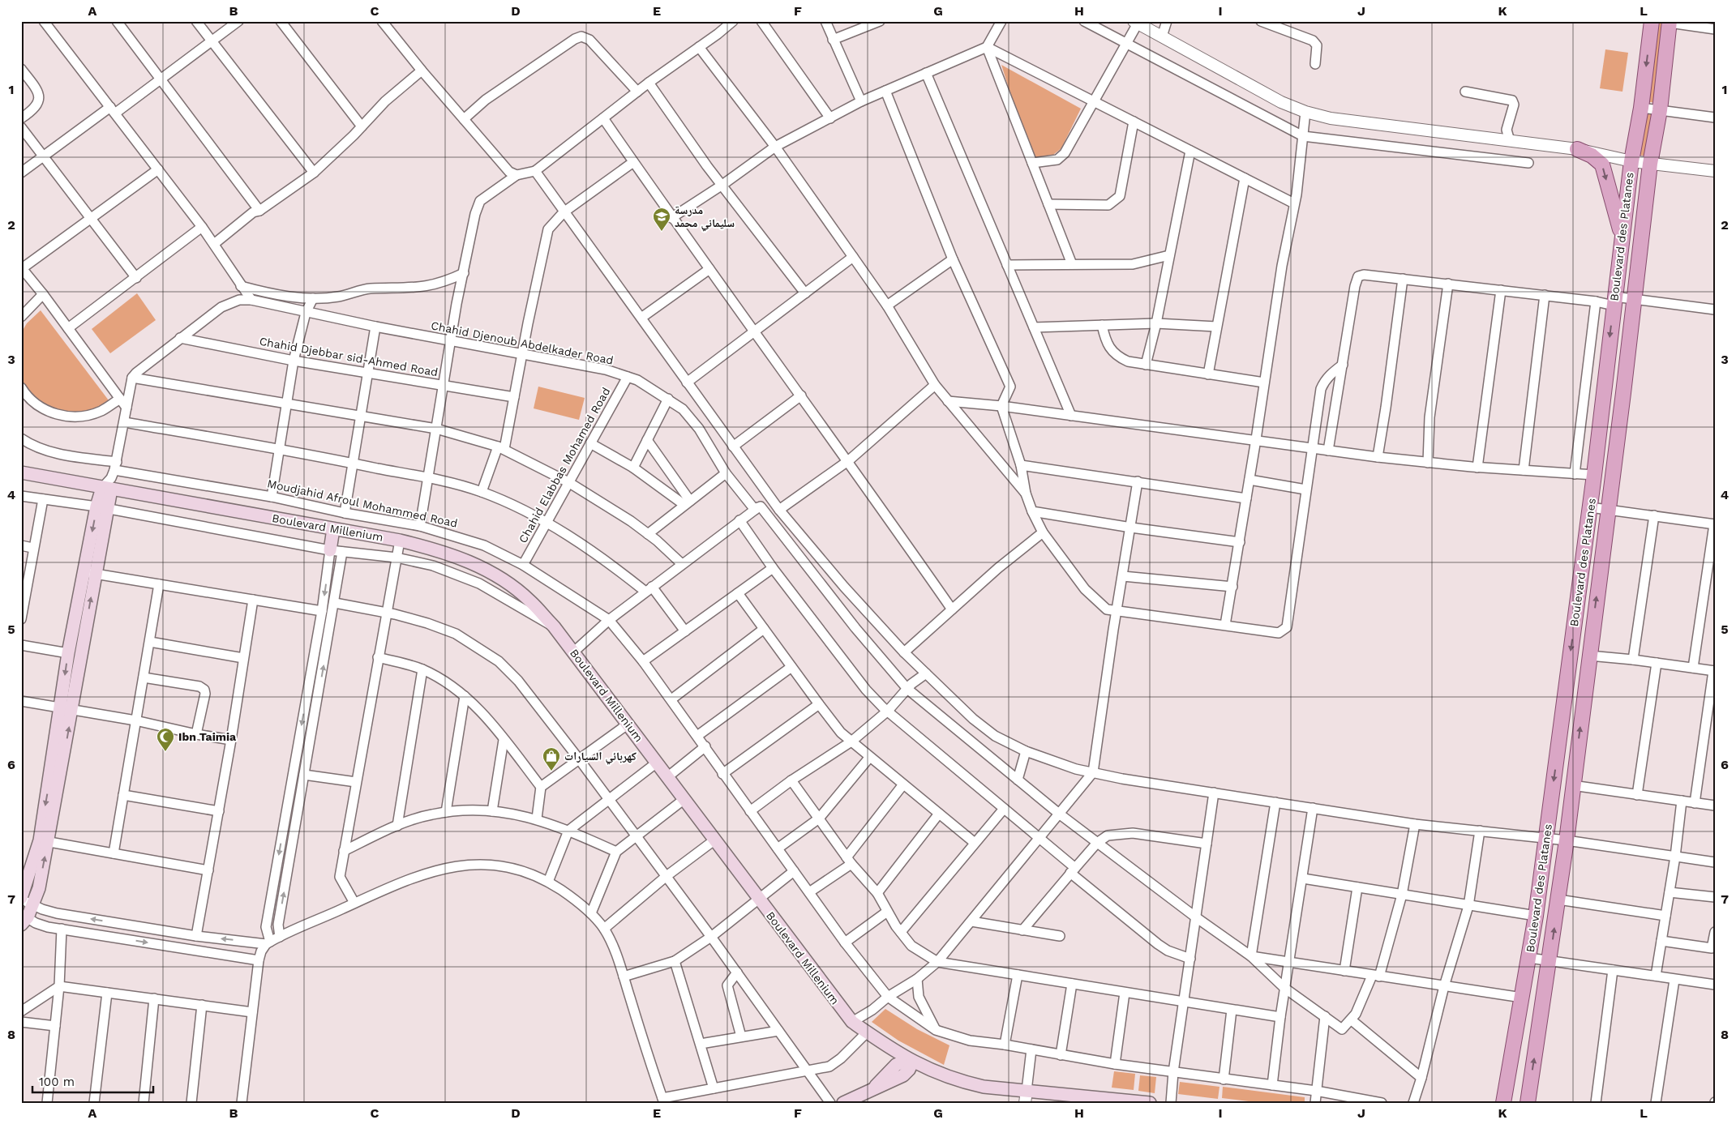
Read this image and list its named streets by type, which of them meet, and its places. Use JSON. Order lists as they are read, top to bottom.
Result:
{
  "streets": {
    "main road": ["Boulevard des Platanes", "Boulevard Millenium"],
    "street": [
      "Chahid Djenoub Abdelkader Road",
      "Chahid Djebbar sid-Ahmed Road",
      "Chahid Elabbas Mohamed Road",
      "Moudjahid Afroul Mohammed Road"
    ]
  },
  "crossings": [
    ["Chahid Djenoub Abdelkader Road", "Chahid Elabbas Mohamed Road"],
    ["Chahid Elabbas Mohamed Road", "Moudjahid Afroul Mohammed Road"],
    ["Moudjahid Afroul Mohammed Road", "Boulevard Millenium"]
  ],
  "places": {
    "school or university": ["مدرسة سليماني محمد"],
    "mosque": ["Ibn Taimia"],
    "shop": ["كهربائي السيارات"]
  },
  "scale_bar": "100 m",
  "grid": {
    "columns": [
      "A",
      "B",
      "C",
      "D",
      "E",
      "F",
      "G",
      "H",
      "I",
      "J",
      "K",
      "L"
    ],
    "rows": [
      "1",
      "2",
      "3",
      "4",
      "5",
      "6",
      "7",
      "8"
    ]
  }
}
